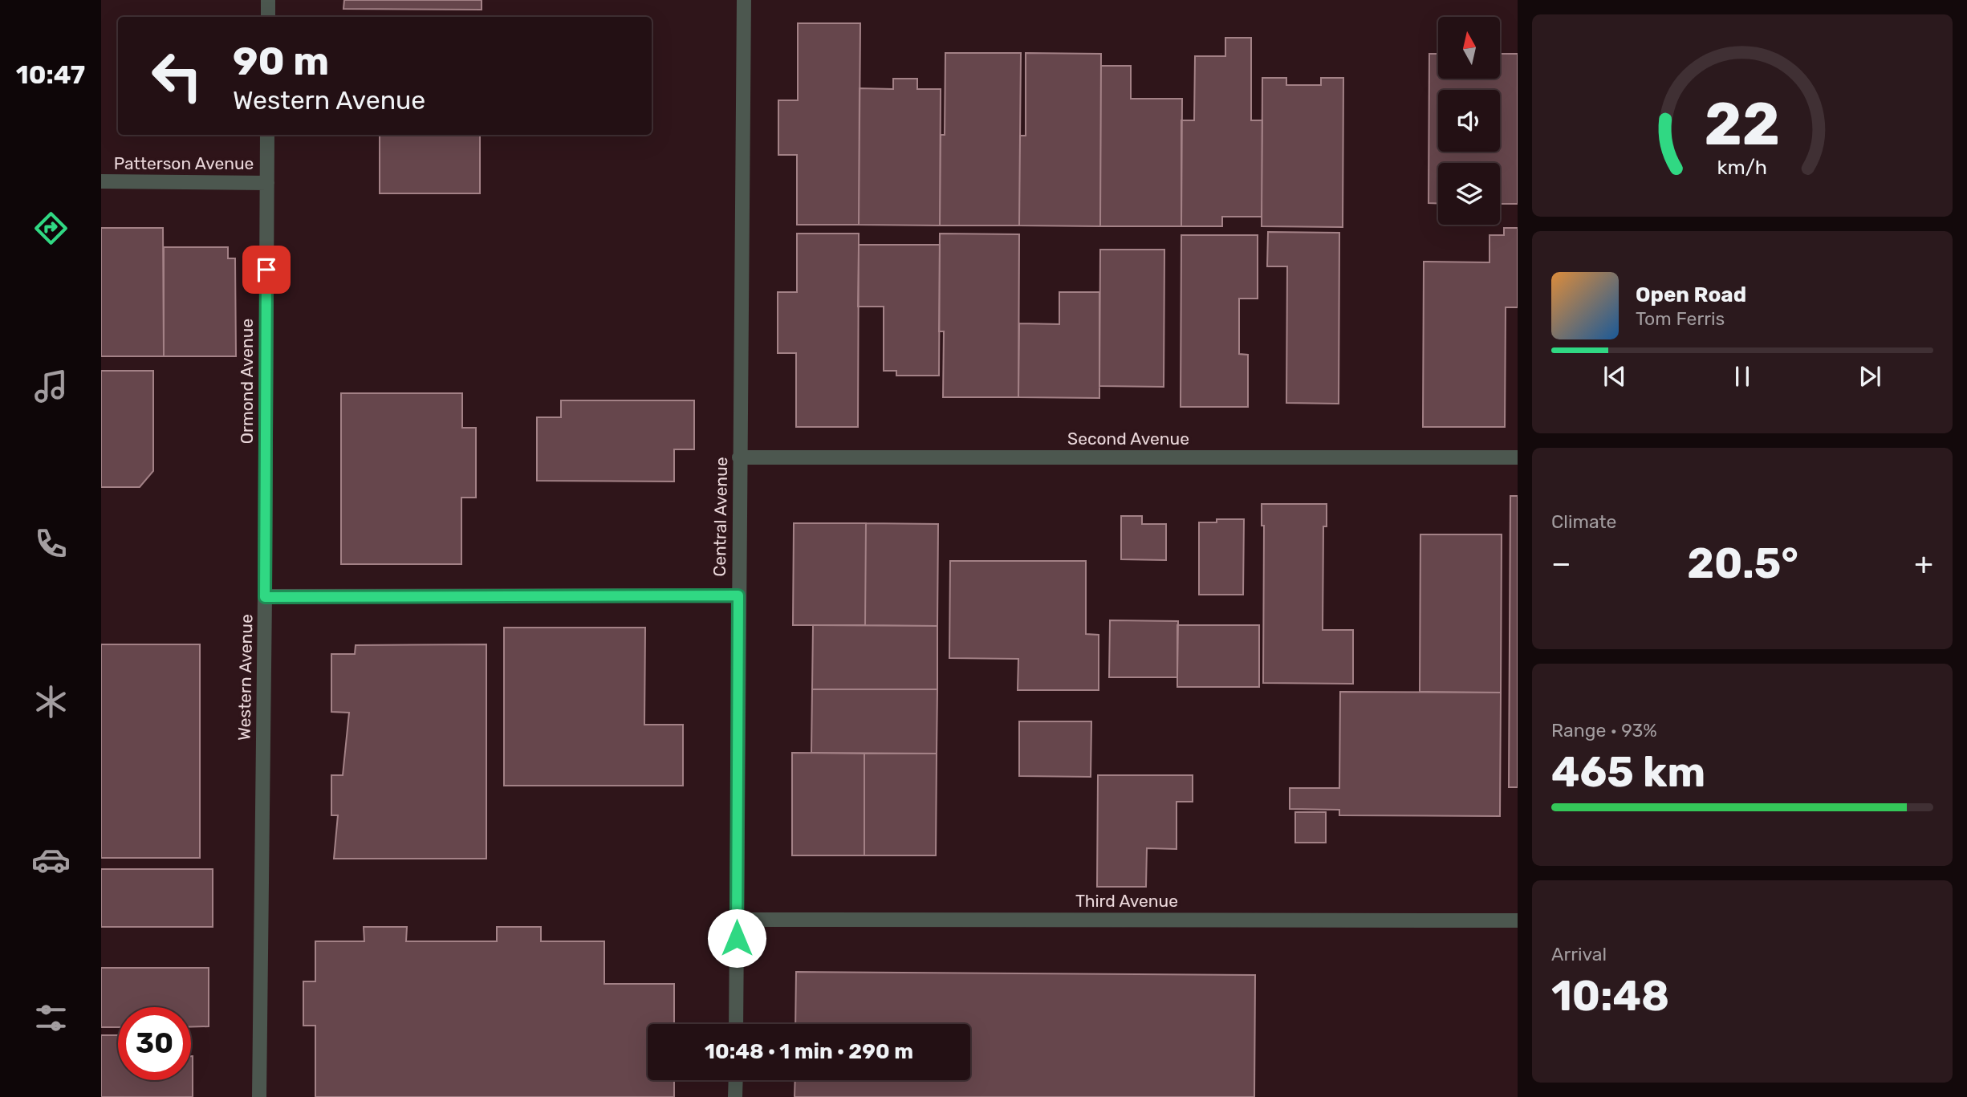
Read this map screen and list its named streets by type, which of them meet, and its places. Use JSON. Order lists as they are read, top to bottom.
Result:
{
  "streets": {
    "street": [
      "Patterson Avenue",
      "Ormond Avenue",
      "Second Avenue",
      "Central Avenue",
      "Western Avenue",
      "Third Avenue"
    ]
  },
  "crossings": [
    ["Patterson Avenue", "Ormond Avenue"],
    ["Ormond Avenue", "Western Avenue"],
    ["Second Avenue", "Central Avenue"],
    ["Central Avenue", "Western Avenue"],
    ["Central Avenue", "Third Avenue"]
  ],
  "north": "top",
  "page": {
    "tabs": "10:47",
    "turn": ["90 m", "Western Avenue"],
    "song": ["Open Road", "Tom Ferris"],
    "tile": [
      "Climate",
      ["Range · 93%", "465 km"],
      ["Arrival", "10:48"]
    ],
    "heat": ["−", "20.5°", "+"],
    "limit": "30",
    "trip": "10:48 · 1 min · 290 m",
    "gauge": ["22", "km/h"]
  }
}
